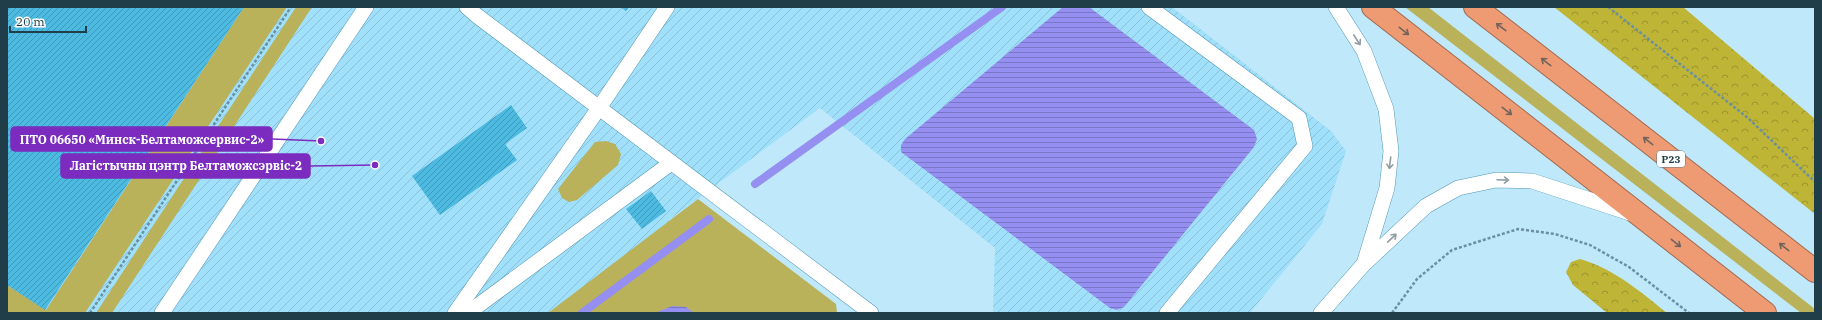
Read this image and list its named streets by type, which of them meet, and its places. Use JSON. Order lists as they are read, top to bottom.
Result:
{
  "streets": {
    "highway": ["Р23"]
  },
  "places": ["ПТО 06650 «Минск-Белтаможсервис-2»", "Лагістычны цэнтр Белтаможсэрвіс-2"],
  "scale_bar": "20 m"
}
